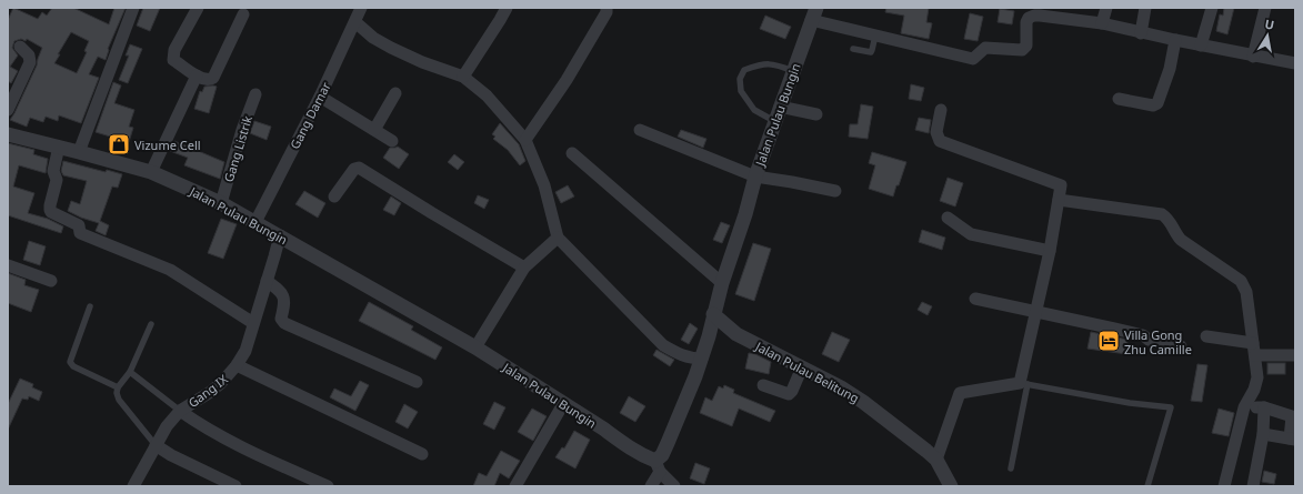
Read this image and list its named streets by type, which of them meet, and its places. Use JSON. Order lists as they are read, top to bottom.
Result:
{
  "streets": {
    "street": [
      "Jalan Pulau Bungin",
      "Gang Damar",
      "Gang Listrik",
      "Jalan Pulau Belitung",
      "Gang IX"
    ]
  },
  "crossings": [
    ["Jalan Pulau Bungin", "Gang Damar"],
    ["Jalan Pulau Bungin", "Gang Listrik"],
    ["Jalan Pulau Bungin", "Jalan Pulau Belitung"],
    ["Jalan Pulau Bungin", "Gang IX"]
  ],
  "places": {
    "shop": ["Vizume Cell"],
    "hotel": ["Villa Gong Zhu Camille"]
  },
  "north": "top"
}
